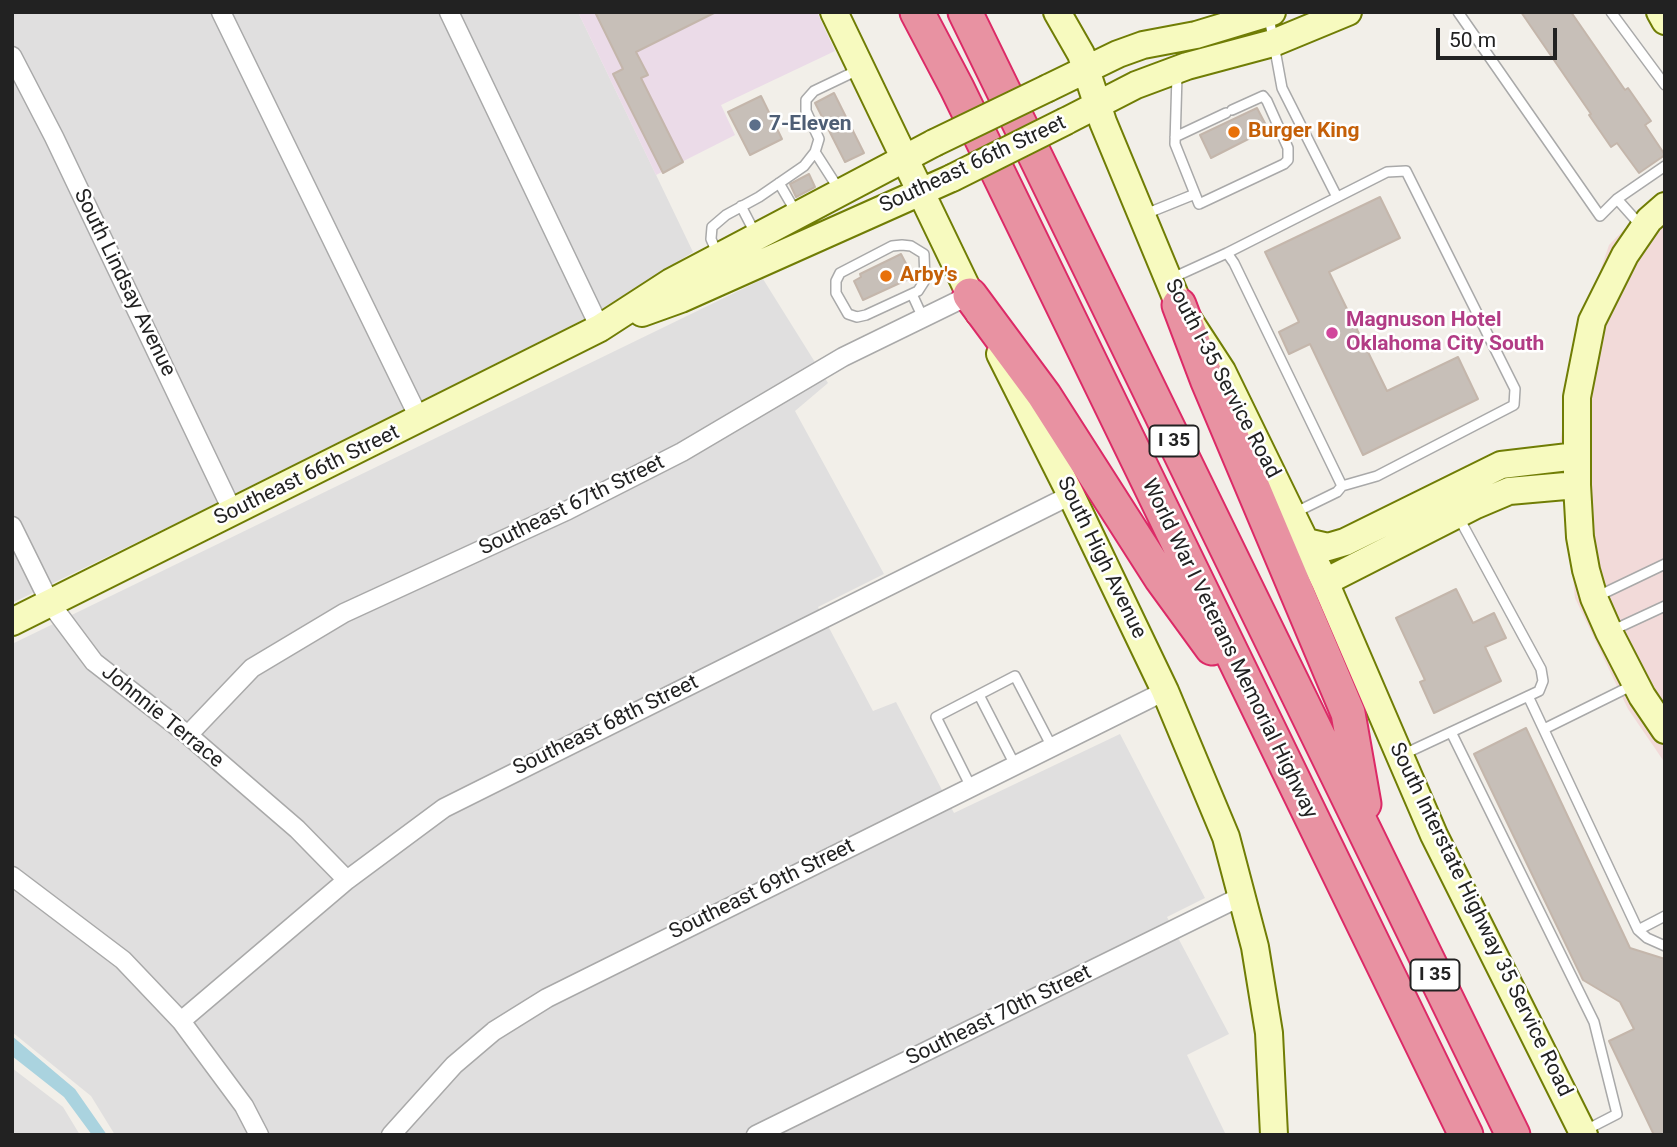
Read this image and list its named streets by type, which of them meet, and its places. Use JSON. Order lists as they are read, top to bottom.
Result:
{
  "streets": {
    "highway": ["I 35", "World War I Veterans Memorial Highway"],
    "street": [
      "Southeast 66th Street",
      "South Lindsay Avenue",
      "South I-35 Service Road",
      "Southeast 67th Street",
      "South High Avenue",
      "Johnnie Terrace",
      "Southeast 68th Street",
      "Southeast 69th Street",
      "South Interstate Highway 35 Service Road",
      "Southeast 70th Street"
    ]
  },
  "crossings": [
    ["Southeast 66th Street", "South Lindsay Avenue"],
    ["Southeast 66th Street", "South I-35 Service Road"],
    ["Southeast 66th Street", "South High Avenue"],
    ["Southeast 66th Street", "Johnnie Terrace"],
    ["South I-35 Service Road", "South Interstate Highway 35 Service Road"],
    ["Southeast 67th Street", "South High Avenue"],
    ["Southeast 67th Street", "Johnnie Terrace"],
    ["South High Avenue", "Southeast 68th Street"],
    ["South High Avenue", "Southeast 69th Street"],
    ["South High Avenue", "Southeast 70th Street"],
    ["Johnnie Terrace", "Southeast 68th Street"]
  ],
  "places": [
    "7-Eleven",
    "Burger King",
    "Arby's",
    "Magnuson Hotel Oklahoma City South"
  ],
  "scale_bar": "50 m"
}
